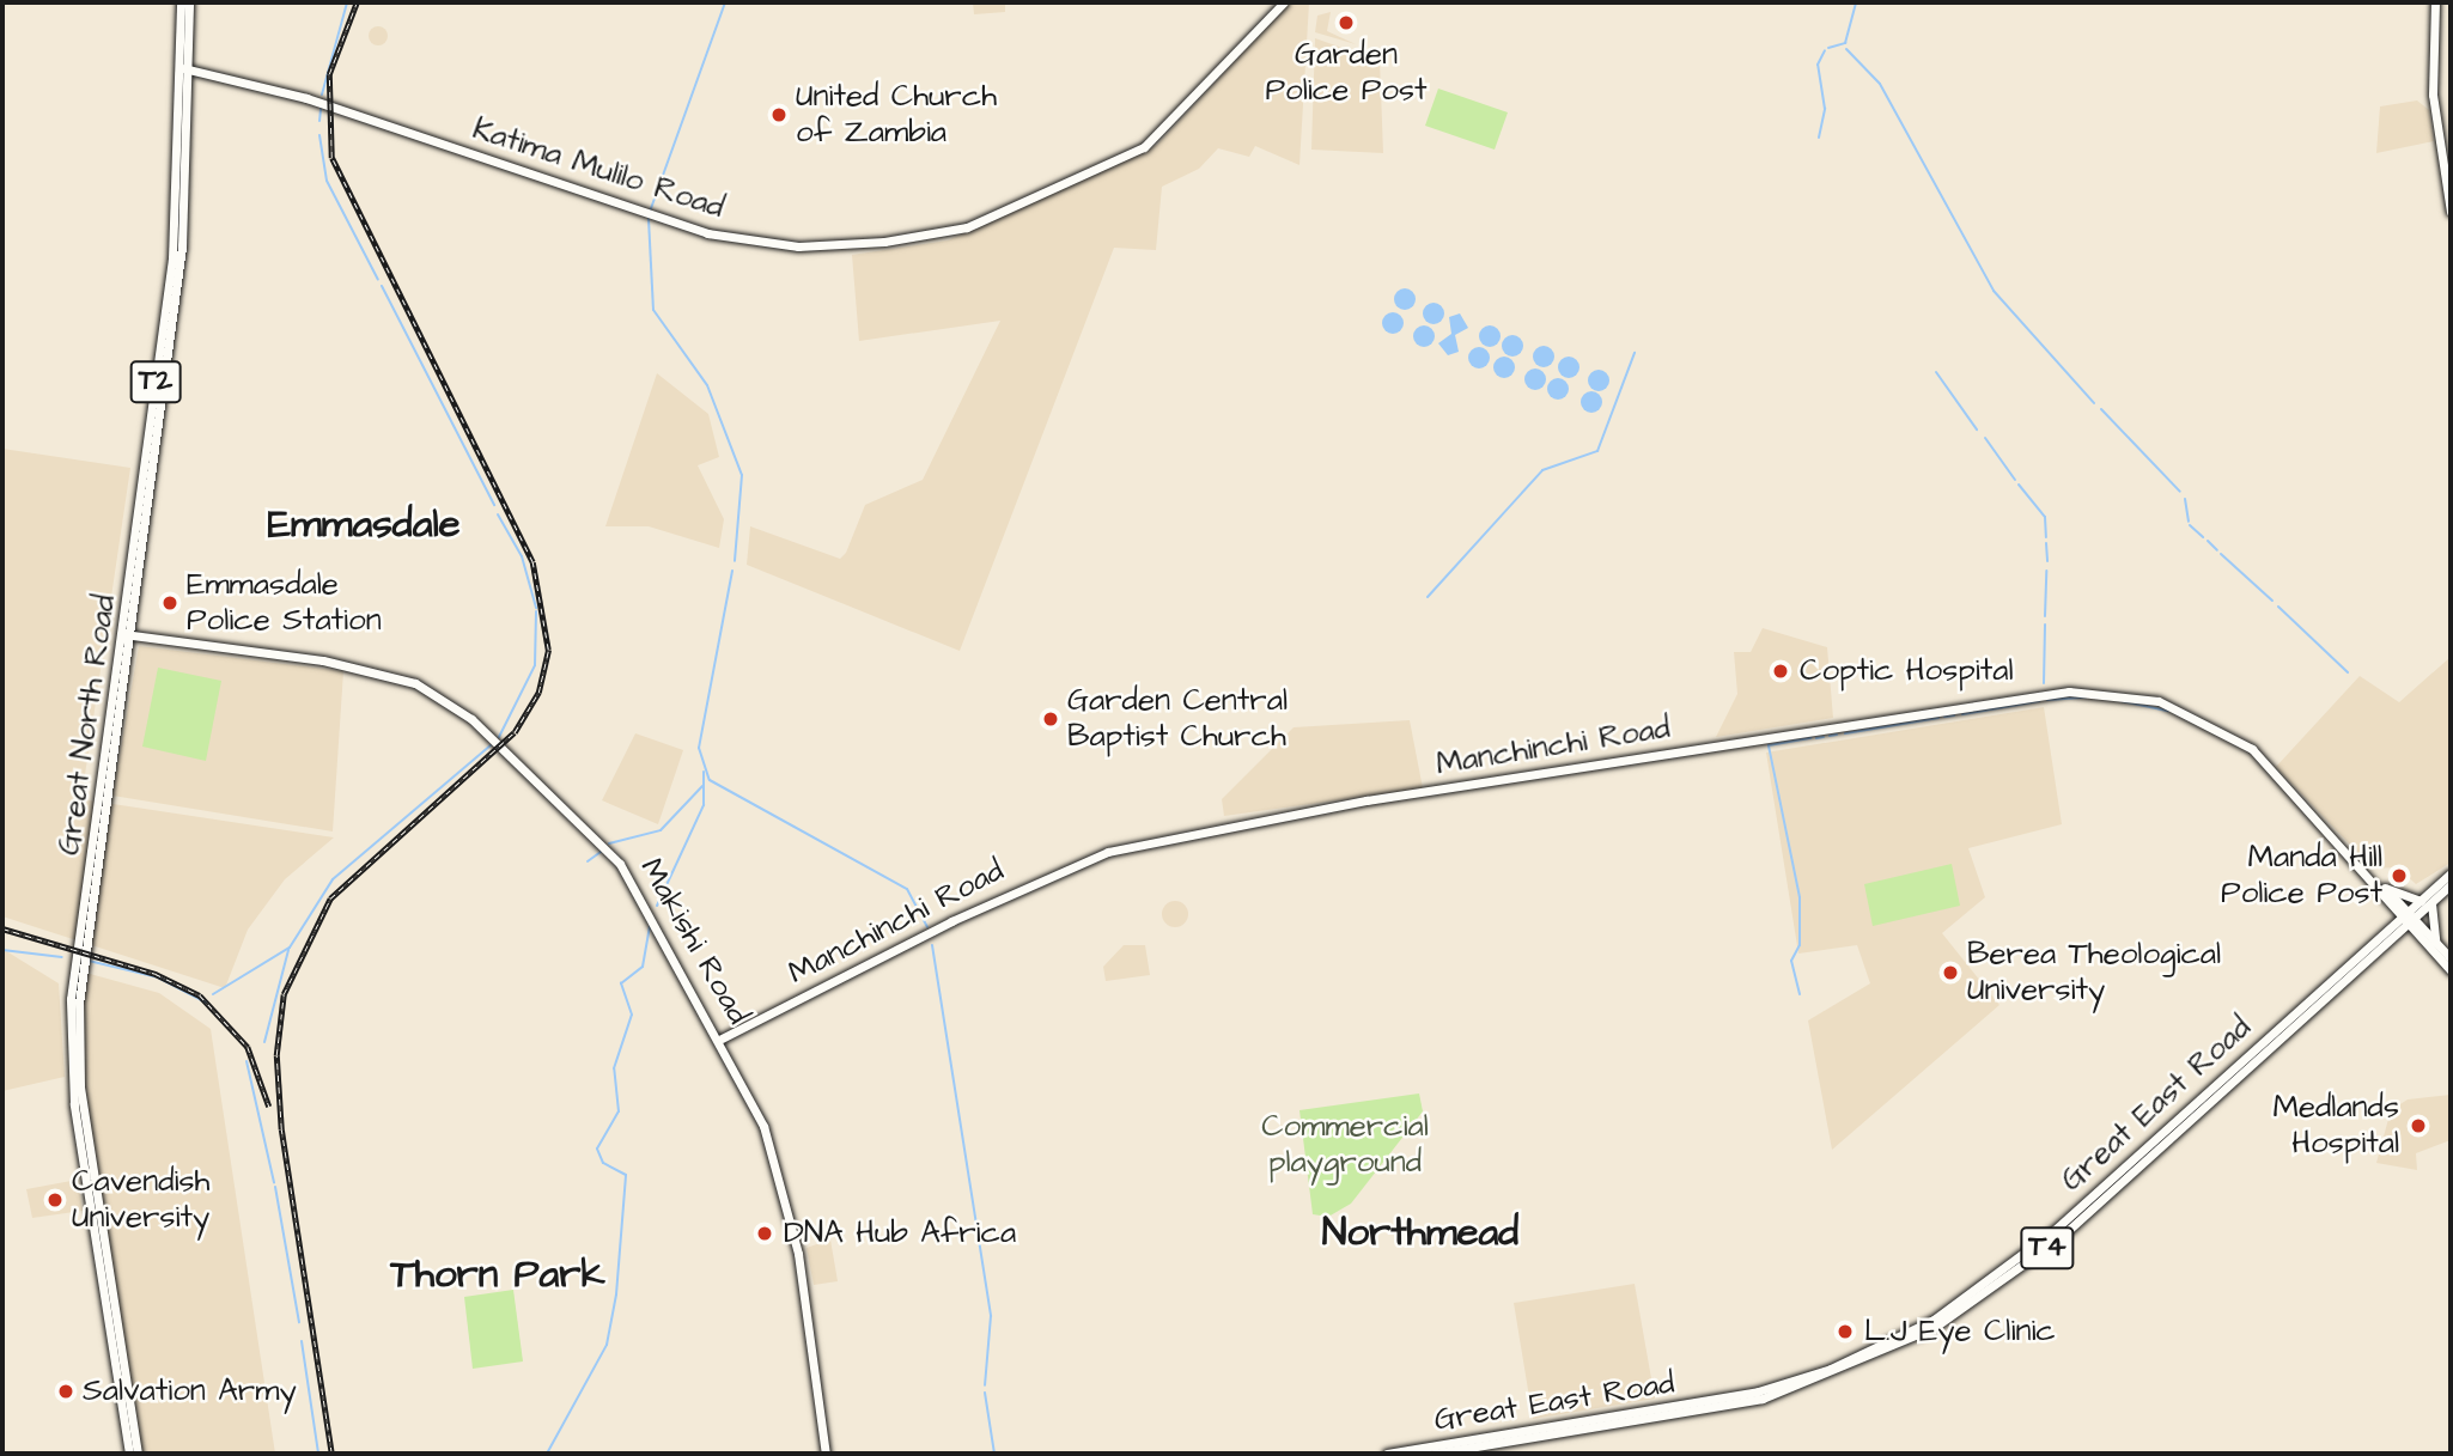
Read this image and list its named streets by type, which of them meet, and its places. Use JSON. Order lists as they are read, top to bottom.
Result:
{
  "streets": {
    "main road": [
      "Katima Mulilo Road",
      "T2",
      "Great North Road",
      "Manchinchi Road",
      "Makishi Road",
      "Great East Road",
      "T4"
    ]
  },
  "crossings": [
    ["Katima Mulilo Road", "Great North Road"],
    ["Great North Road", "Makishi Road"],
    ["Manchinchi Road", "Makishi Road"],
    ["Manchinchi Road", "Great East Road"]
  ],
  "districts": ["Emmasdale", "Northmead", "Thorn Park"],
  "parks": ["Commercial playground"],
  "places": [
    "Garden Police Post",
    "United Church of Zambia",
    "Emmasdale Police Station",
    "Coptic Hospital",
    "Garden Central Baptist Church",
    "Manda Hill Police Post",
    "Berea Theological University",
    "Medlands Hospital",
    "Cavendish University",
    "DNA Hub Africa",
    "L.J Eye Clinic",
    "Salvation Army"
  ]
}
